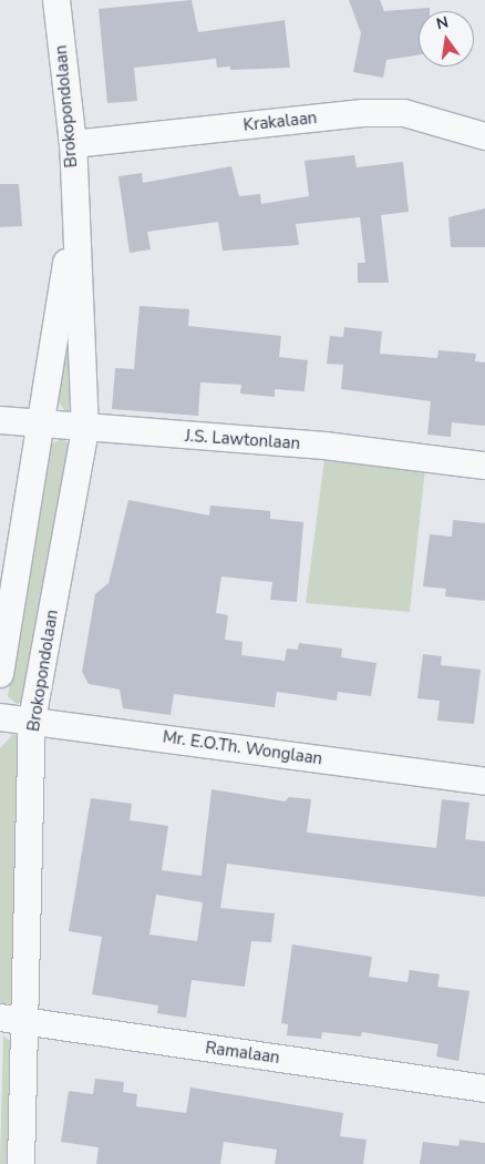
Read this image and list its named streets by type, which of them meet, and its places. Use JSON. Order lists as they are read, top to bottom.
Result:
{
  "streets": {
    "street": [
      "Brokopondolaan",
      "Krakalaan",
      "J.S. Lawtonlaan",
      "Mr. E.O.Th. Wonglaan",
      "Ramalaan"
    ]
  },
  "crossings": [
    ["Brokopondolaan", "Krakalaan"],
    ["Brokopondolaan", "J.S. Lawtonlaan"],
    ["Brokopondolaan", "Mr. E.O.Th. Wonglaan"],
    ["Brokopondolaan", "Ramalaan"]
  ],
  "north": "top"
}
